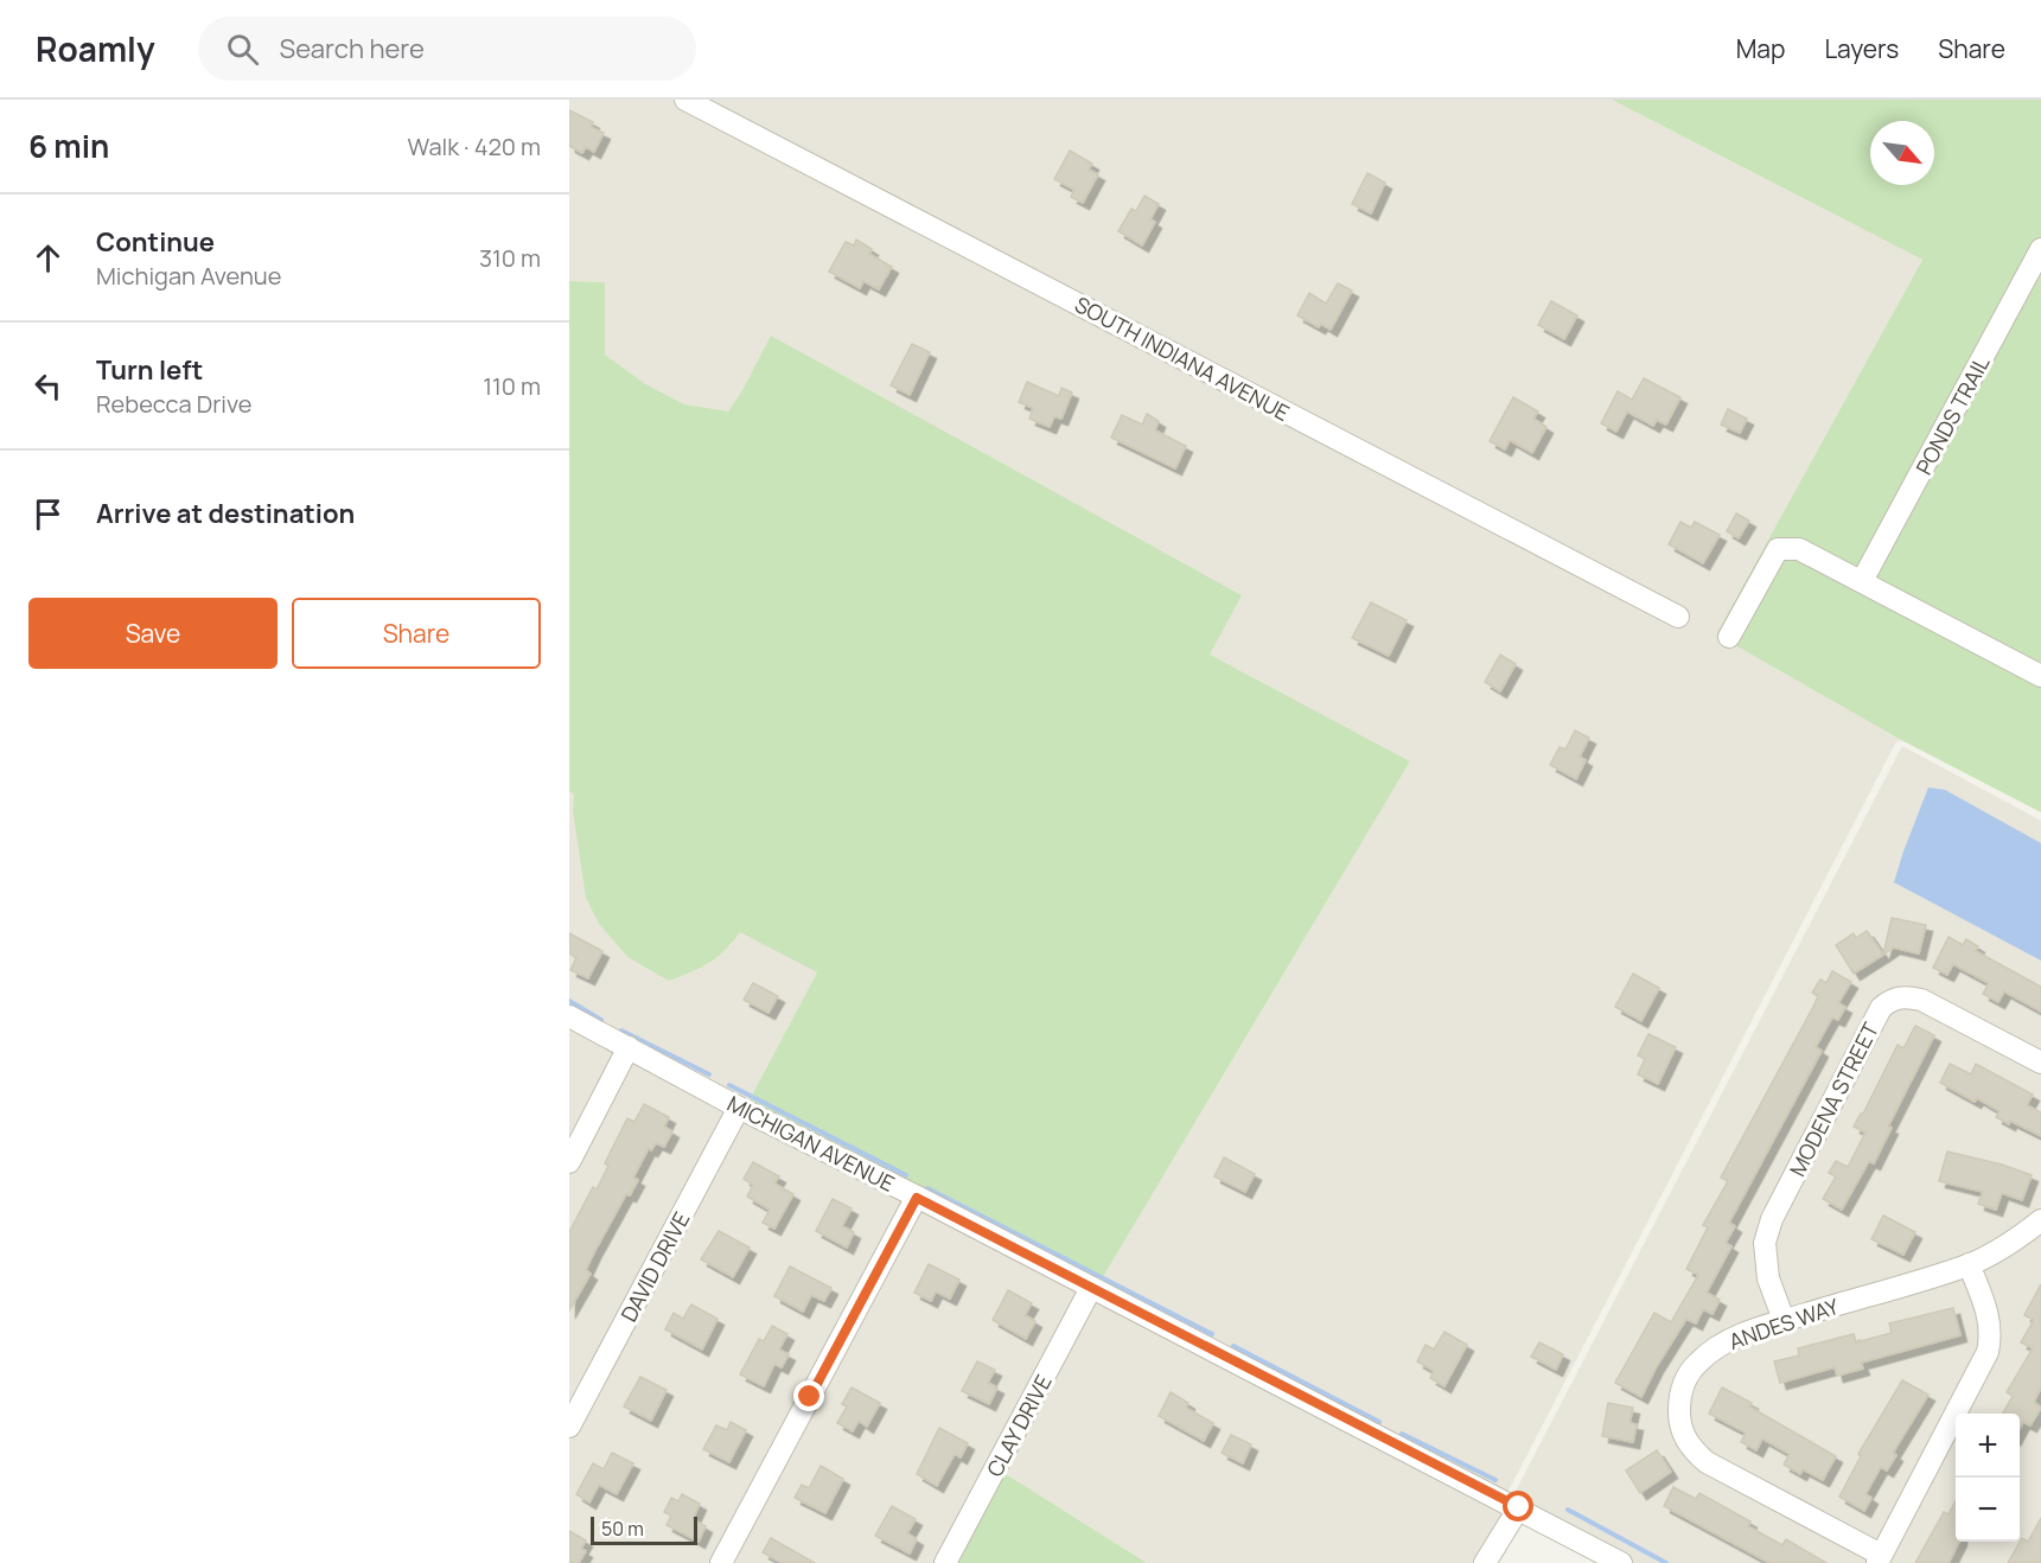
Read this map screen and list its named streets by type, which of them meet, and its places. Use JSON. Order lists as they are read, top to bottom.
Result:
{
  "streets": {
    "street": [
      "SOUTH INDIANA AVENUE",
      "PONDS TRAIL",
      "MODENA STREET",
      "MICHIGAN AVENUE",
      "DAVID DRIVE",
      "ANDES WAY",
      "CLAY DRIVE"
    ]
  },
  "crossings": [
    ["MODENA STREET", "ANDES WAY"],
    ["MICHIGAN AVENUE", "DAVID DRIVE"],
    ["MICHIGAN AVENUE", "CLAY DRIVE"]
  ],
  "scale_bar": "50 m",
  "north": "bottom right",
  "page": {
    "header": "Roamly",
    "search": "Search here",
    "nav": ["Map", "Layers", "Share"],
    "heading": ["6 min", "Walk · 420 m"],
    "list": [
      ["Continue", "Michigan Avenue", "310 m"],
      ["Turn left", "Rebecca Drive", "110 m"],
      "Arrive at destination"
    ],
    "buttons": ["Save", "Share"],
    "map_buttons": ["+", "−"],
    "scale": "50 m"
  }
}
